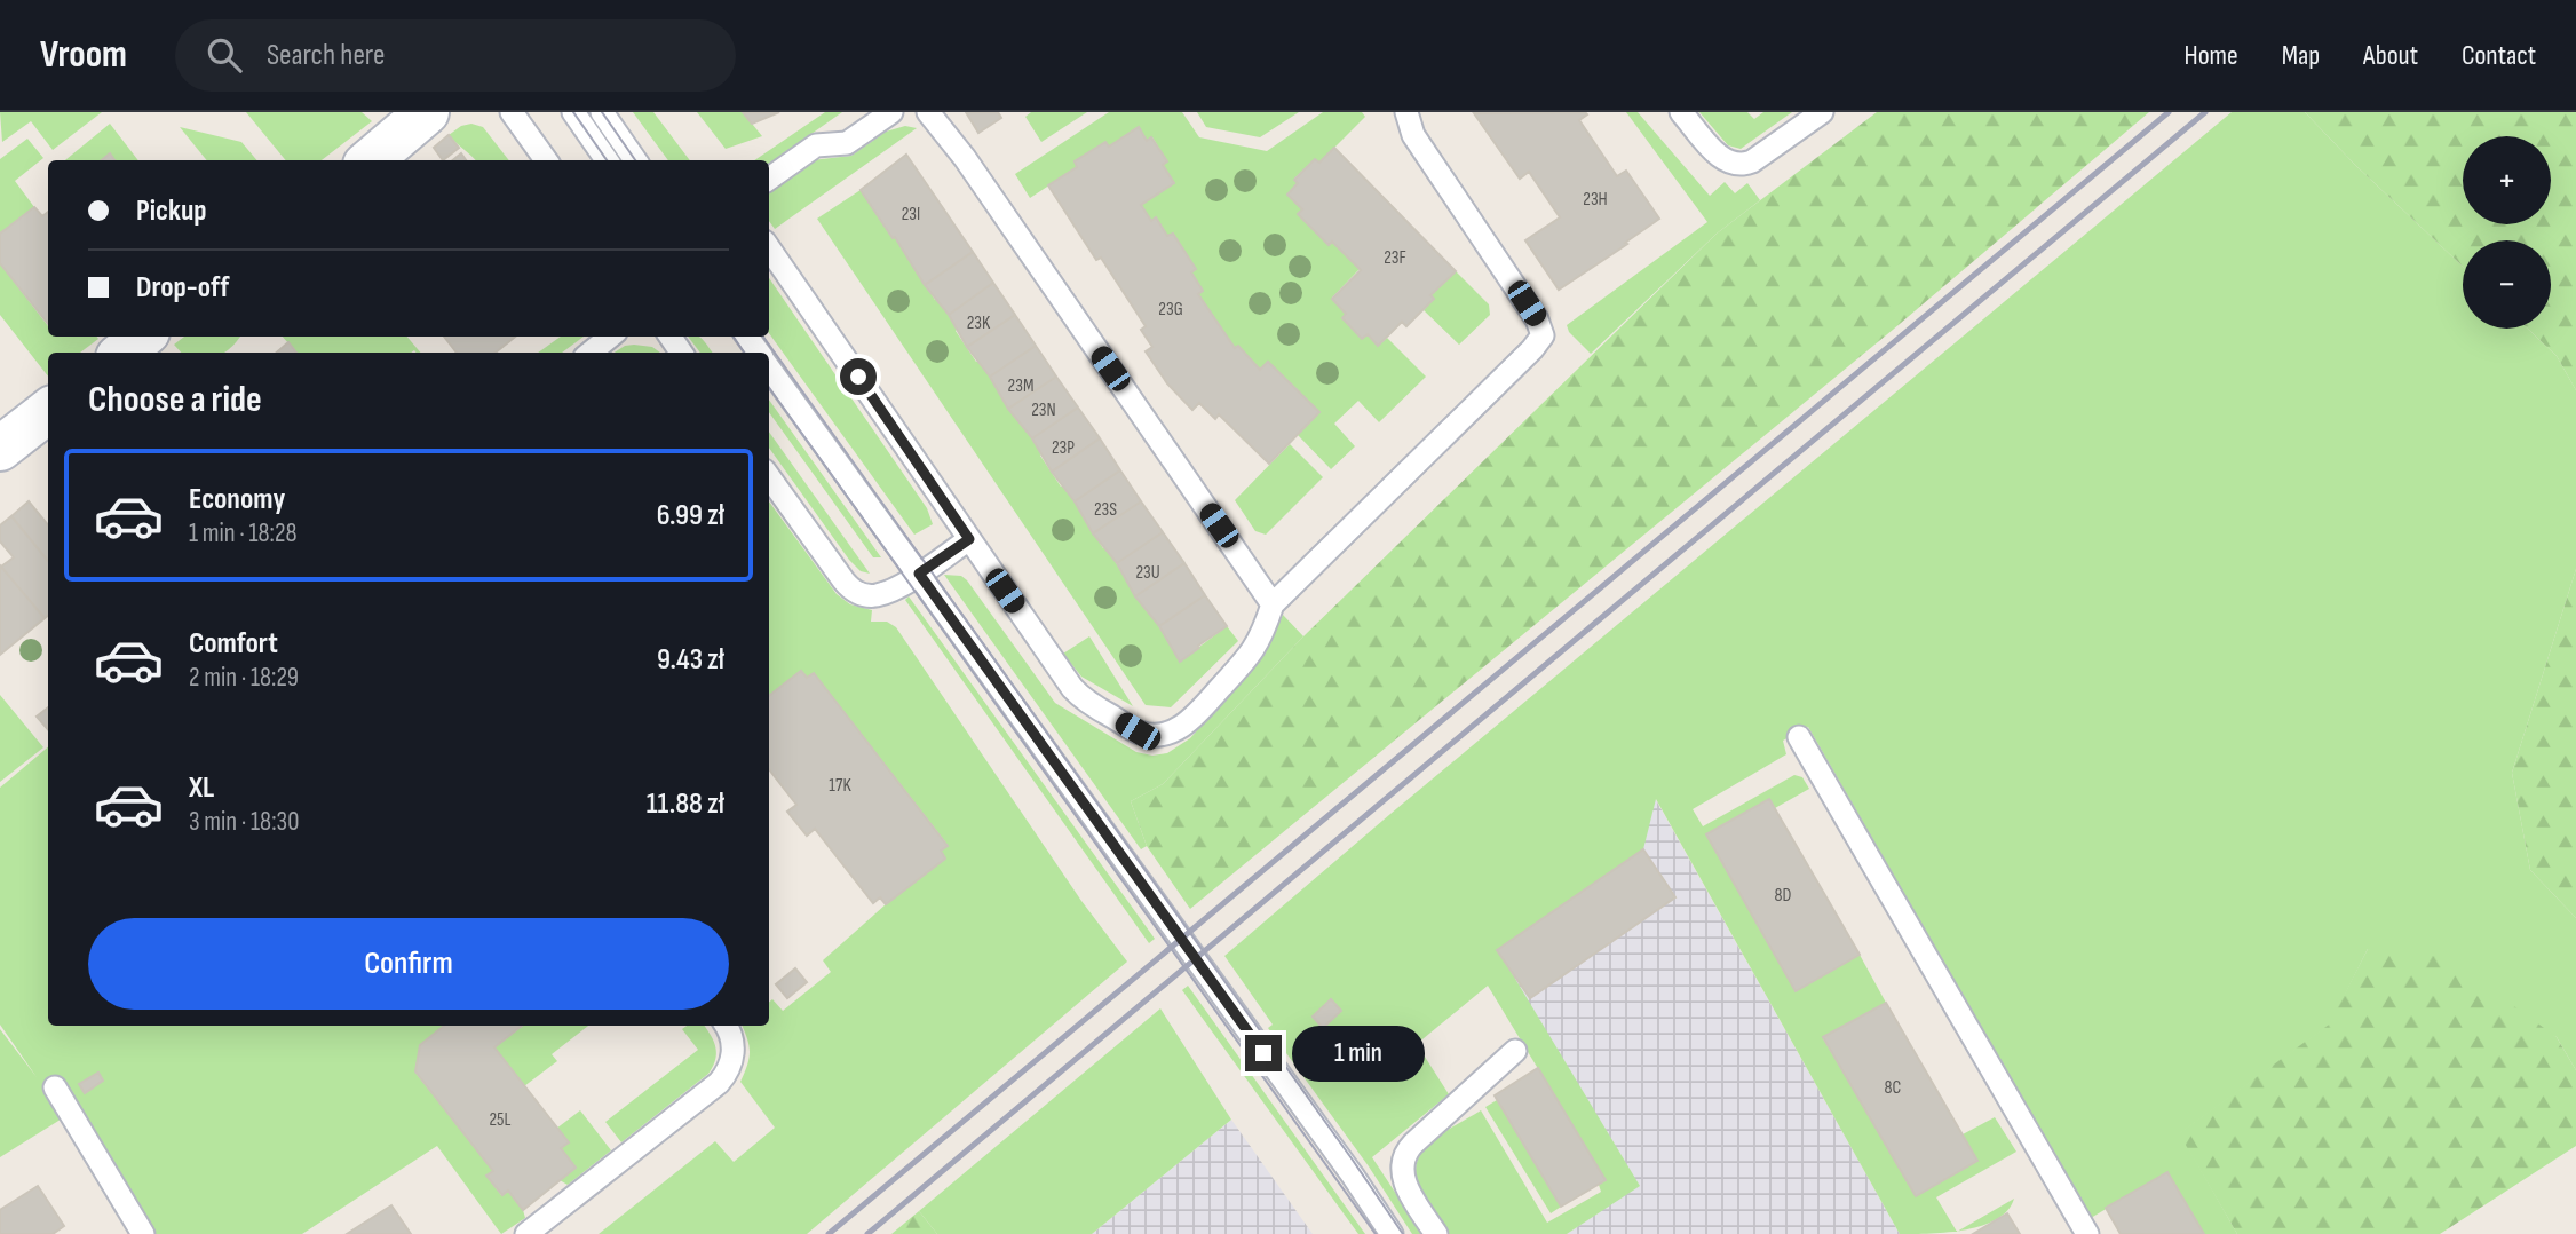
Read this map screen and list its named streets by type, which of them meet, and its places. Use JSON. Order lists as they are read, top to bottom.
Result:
{
  "house_numbers": [
    "23H",
    "23I",
    "23F",
    "23G",
    "23K",
    "23M",
    "23N",
    "23P",
    "23S",
    "23U",
    "17K",
    "8D",
    "8C",
    "25L"
  ],
  "page": {
    "header": "Vroom",
    "search": "Search here",
    "nav": [
      "Home",
      "Map",
      "About",
      "Contact"
    ],
    "map_buttons": ["+", "−"],
    "banner": ["Pickup", "Drop-off"],
    "heading": "Choose a ride",
    "list": [
      {
        "name": "Economy",
        "note": "1 min · 18:28",
        "value": "6.99 zł"
      },
      {
        "name": "Comfort",
        "note": "2 min · 18:29",
        "value": "9.43 zł"
      },
      {
        "name": "XL",
        "note": "3 min · 18:30",
        "value": "11.88 zł"
      }
    ],
    "buttons": "Confirm",
    "bubble": "1 min"
  }
}
